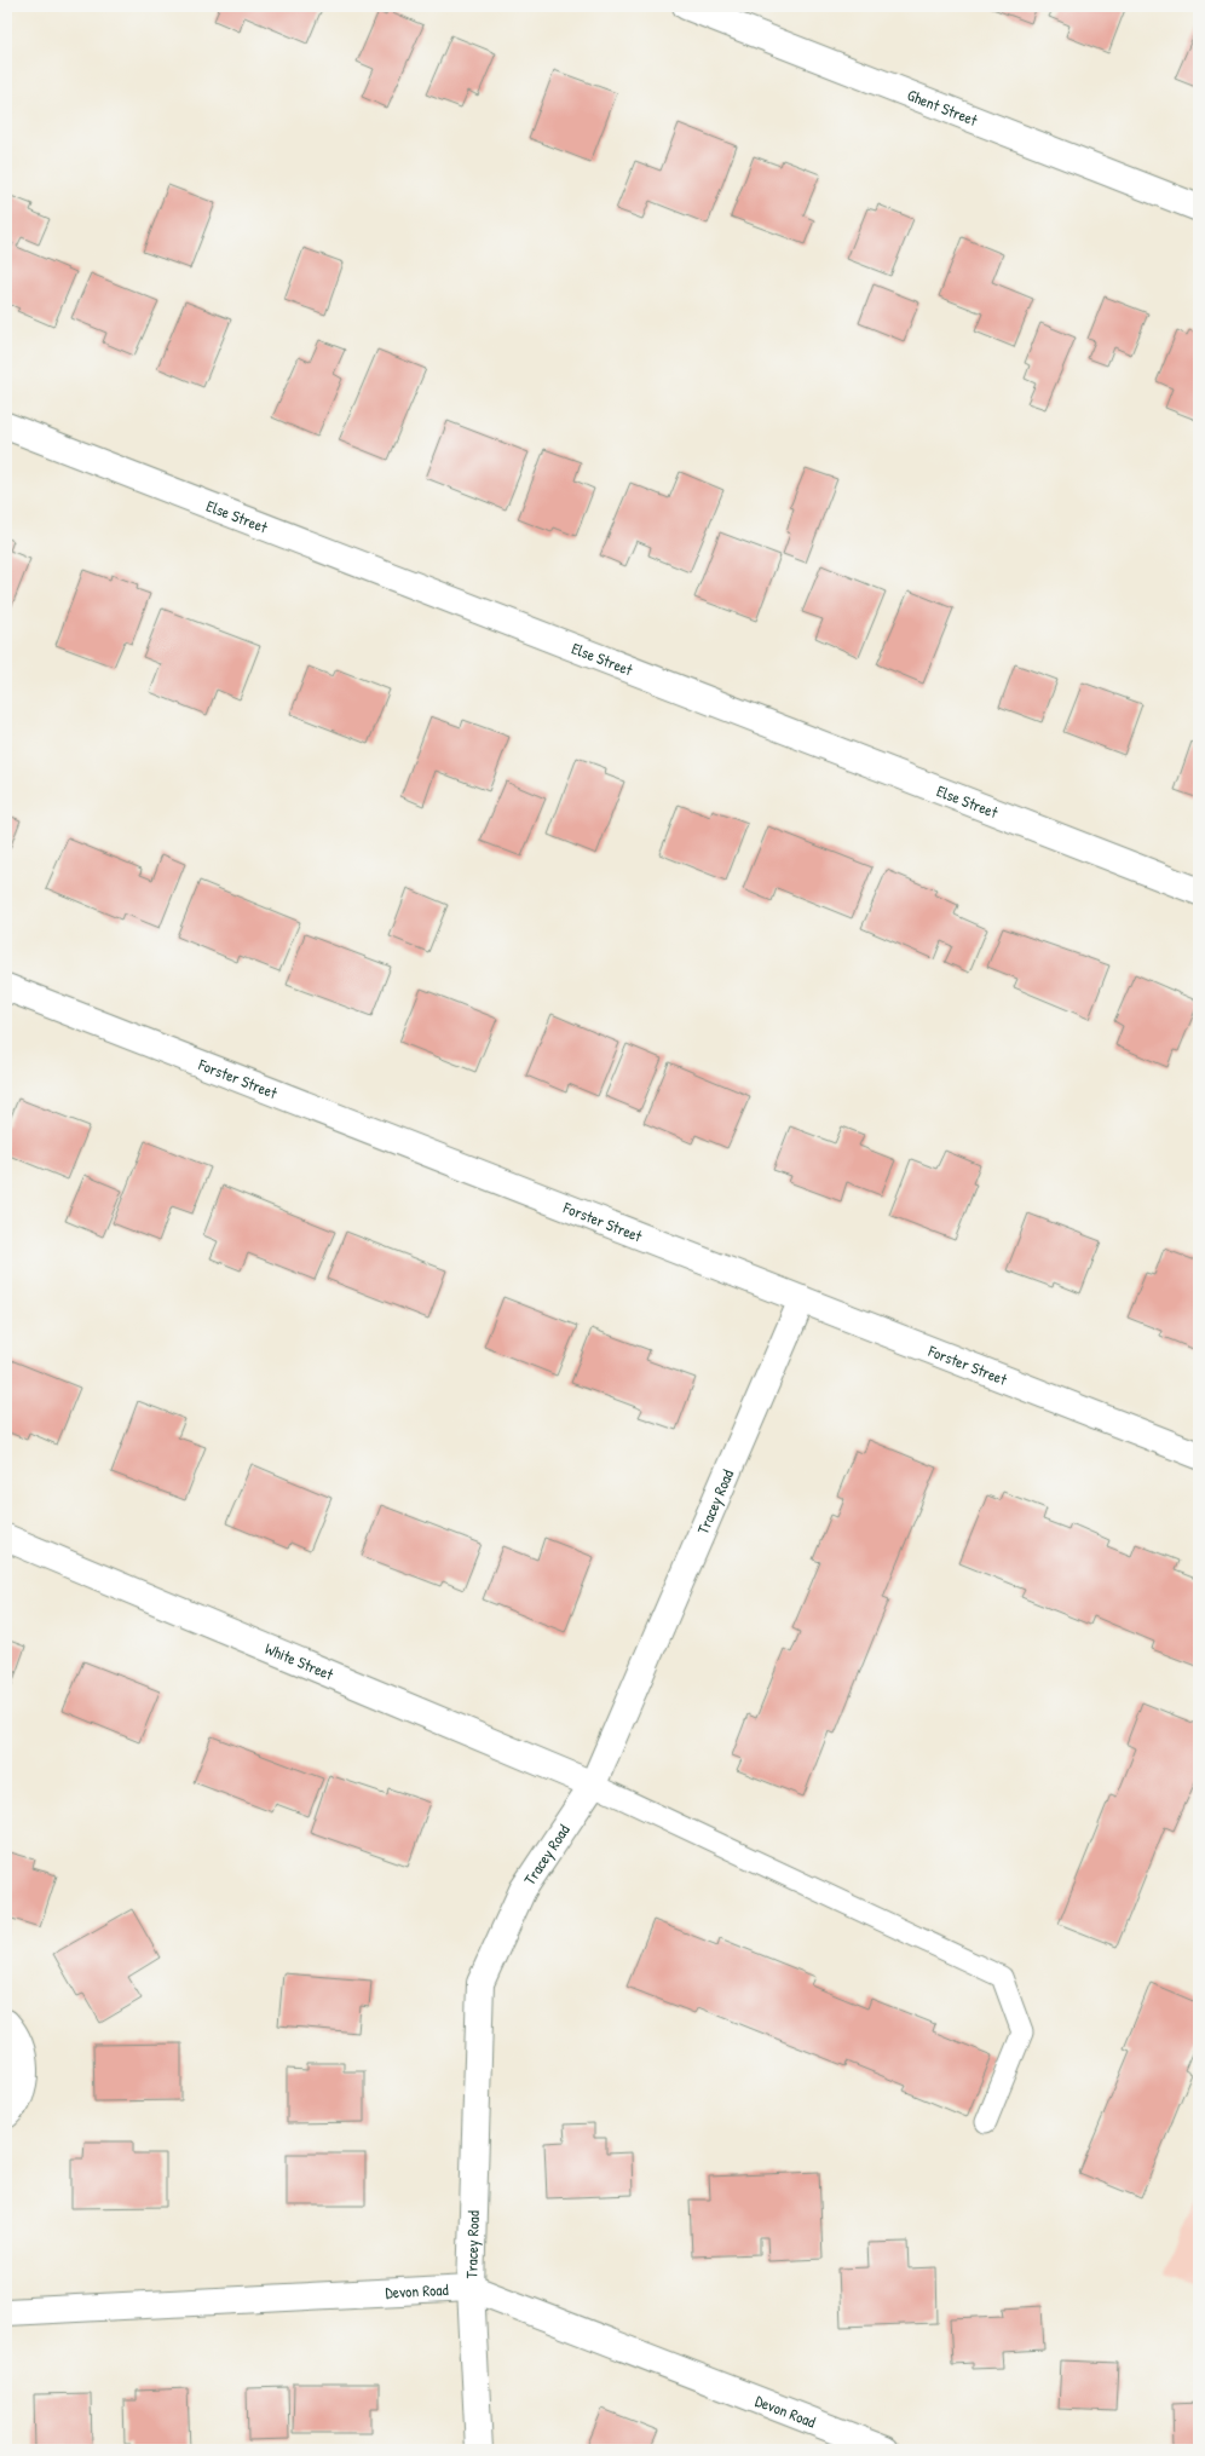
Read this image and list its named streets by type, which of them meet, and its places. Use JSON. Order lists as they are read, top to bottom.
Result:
{
  "streets": {
    "street": [
      "Ghent Street",
      "Else Street",
      "Forster Street",
      "Tracey Road",
      "White Street",
      "Devon Road"
    ]
  },
  "crossings": [
    ["Forster Street", "Tracey Road"],
    ["Tracey Road", "White Street"],
    ["Tracey Road", "Devon Road"]
  ]
}
